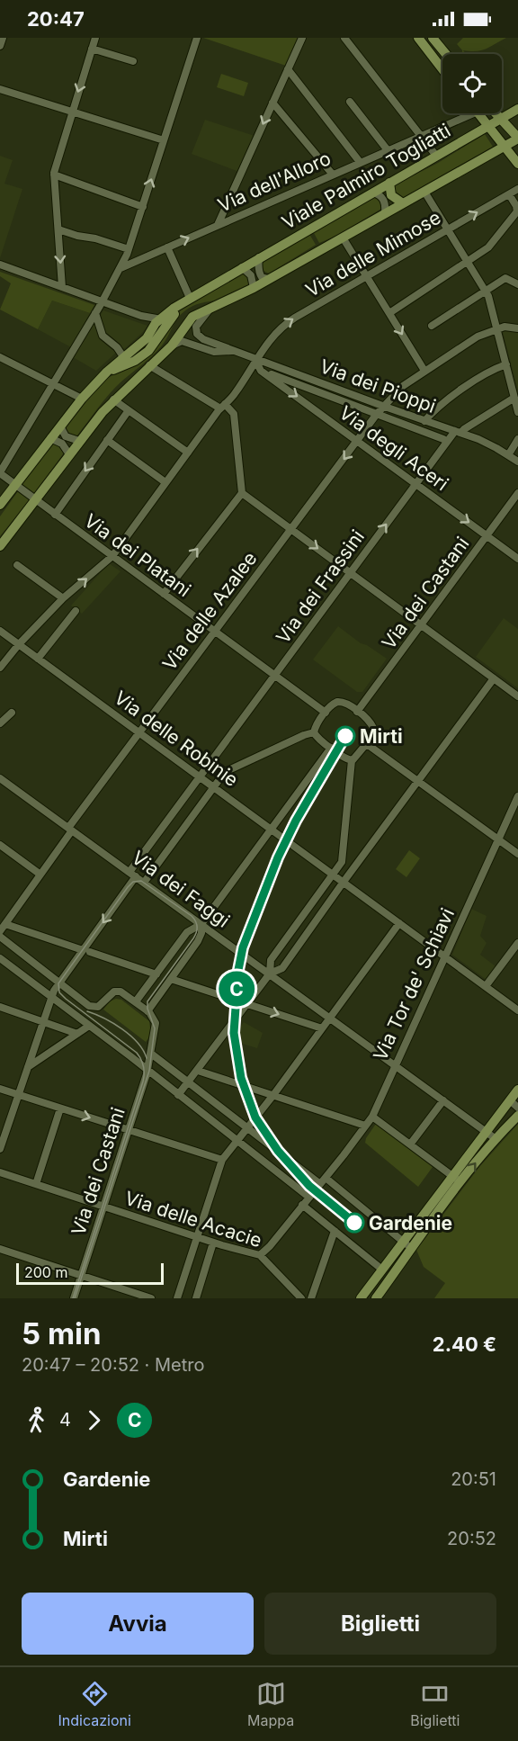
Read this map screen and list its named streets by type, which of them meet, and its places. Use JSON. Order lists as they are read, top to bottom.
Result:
{
  "streets": {
    "main road": ["Viale Palmiro Togliatti"],
    "street": [
      "Via dell'Alloro",
      "Via delle Mimose",
      "Via dei Pioppi",
      "Via degli Aceri",
      "Via dei Platani",
      "Via dei Frassini",
      "Via dei Castani",
      "Via delle Azalee",
      "Via delle Robinie",
      "Via dei Faggi",
      "Via Tor de' Schiavi",
      "Via delle Acacie"
    ]
  },
  "crossings": [
    ["Viale Palmiro Togliatti", "Via dei Platani"],
    ["Via delle Mimose", "Via dei Pioppi"],
    ["Via delle Mimose", "Via degli Aceri"],
    ["Via delle Mimose", "Via dei Platani"],
    ["Via delle Mimose", "Via delle Robinie"],
    ["Via dei Pioppi", "Via degli Aceri"],
    ["Via dei Pioppi", "Via dei Frassini"],
    ["Via dei Pioppi", "Via delle Azalee"],
    ["Via degli Aceri", "Via dei Frassini"],
    ["Via degli Aceri", "Via dei Castani"],
    ["Via degli Aceri", "Via delle Azalee"],
    ["Via dei Platani", "Via dei Frassini"],
    ["Via dei Platani", "Via dei Castani"],
    ["Via dei Platani", "Via delle Azalee"],
    ["Via dei Frassini", "Via delle Robinie"],
    ["Via dei Castani", "Via delle Acacie"],
    ["Via delle Azalee", "Via delle Robinie"],
    ["Via delle Azalee", "Via dei Faggi"],
    ["Via dei Faggi", "Via Tor de' Schiavi"],
    ["Via Tor de' Schiavi", "Via delle Acacie"]
  ],
  "one_way": ["Via delle Mimose", "Via degli Aceri"],
  "places": ["Mirti", "Gardenie"],
  "lines": ["metro line C"],
  "scale_bar": "200 m",
  "page": {
    "status": "20:47",
    "on_map": "C",
    "scale": "200 m",
    "heading": ["5 min", "20:47 – 20:52 · Metro", "2.40 €"],
    "legs": ["4", "C"],
    "list": [
      {
        "name": "Gardenie",
        "value": "20:51"
      },
      {
        "name": "Mirti",
        "value": "20:52"
      }
    ],
    "buttons": ["Avvia", "Biglietti"],
    "tabs": ["Indicazioni", "Mappa", "Biglietti"]
  }
}
